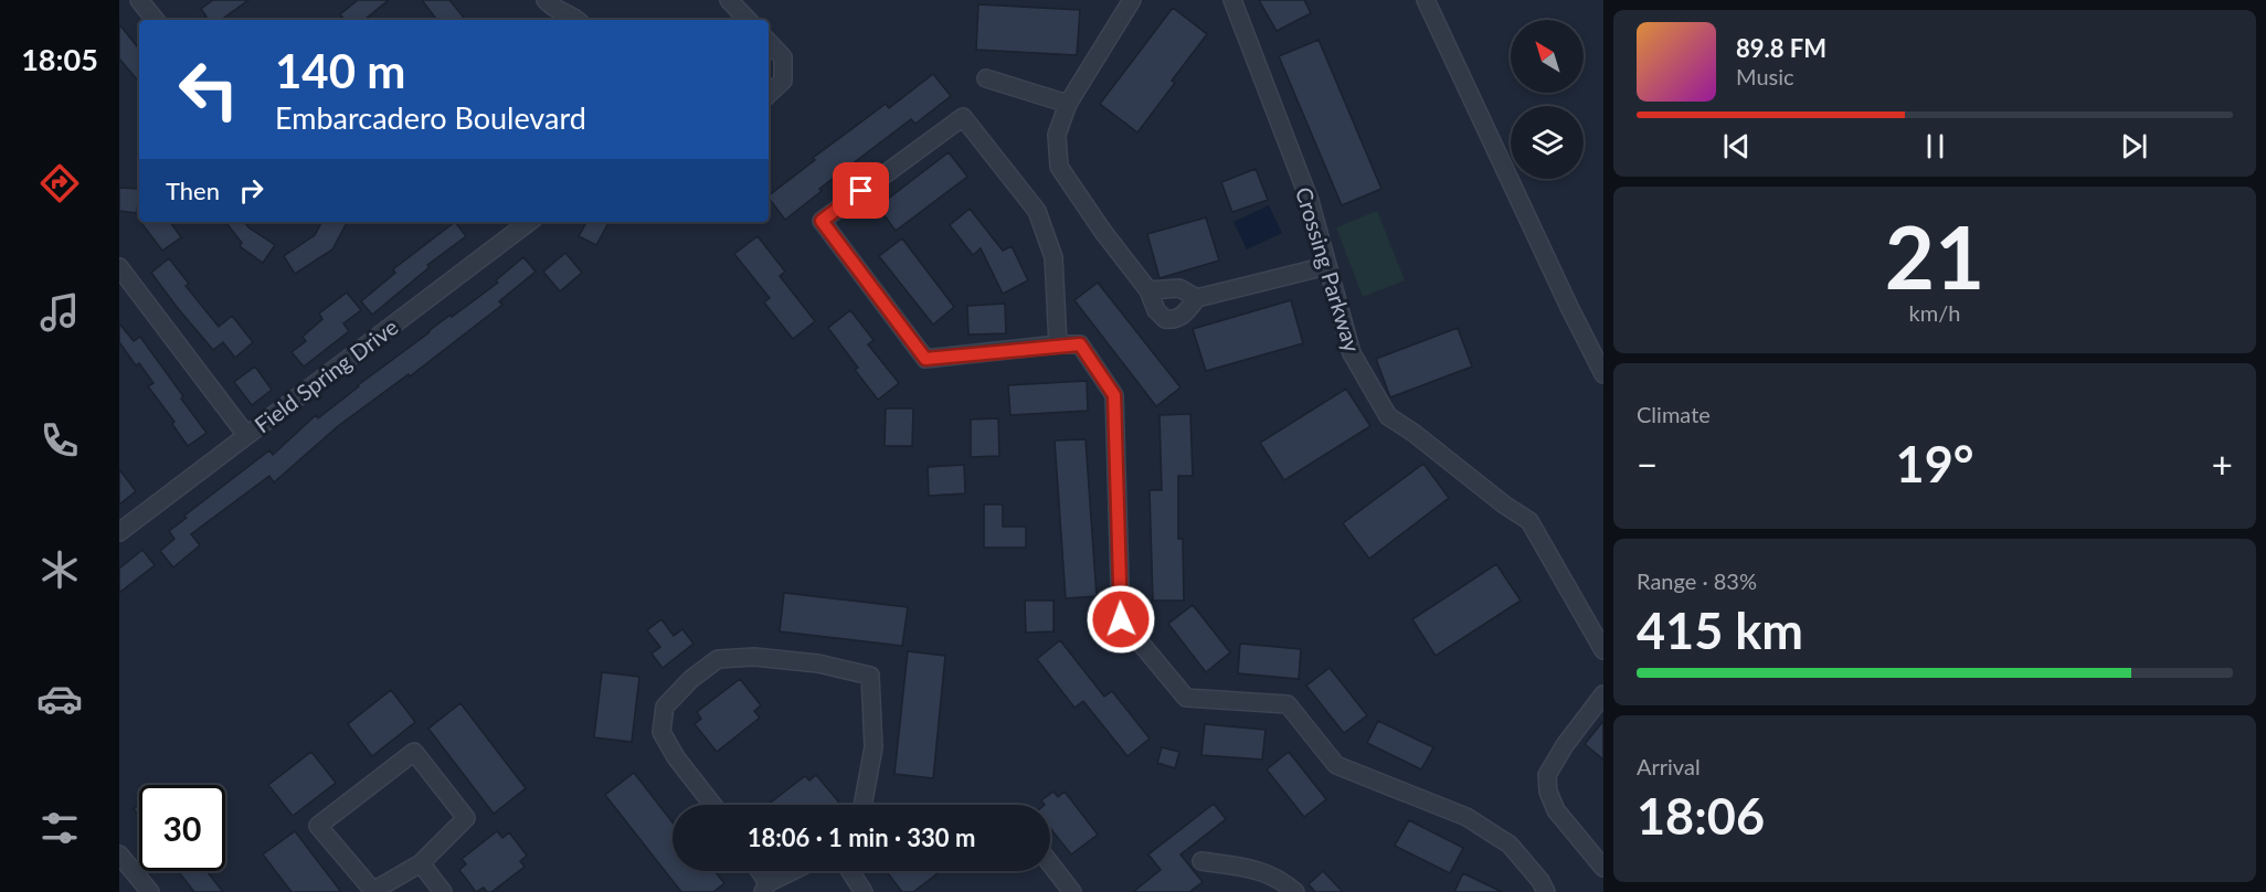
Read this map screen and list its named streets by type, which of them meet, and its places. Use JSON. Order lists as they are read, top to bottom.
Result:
{
  "streets": {
    "street": ["Crossing Parkway", "Field Spring Drive"]
  },
  "north": "top left",
  "page": {
    "tabs": "18:05",
    "turn": ["140 m", "Embarcadero Boulevard"],
    "song": ["89.8 FM", "Music"],
    "then": "Then",
    "tile": [
      ["21", "km/h"],
      "Climate",
      ["Range · 83%", "415 km"],
      ["Arrival", "18:06"]
    ],
    "heat": ["−", "19°", "+"],
    "limit": "30",
    "trip": "18:06 · 1 min · 330 m"
  }
}
